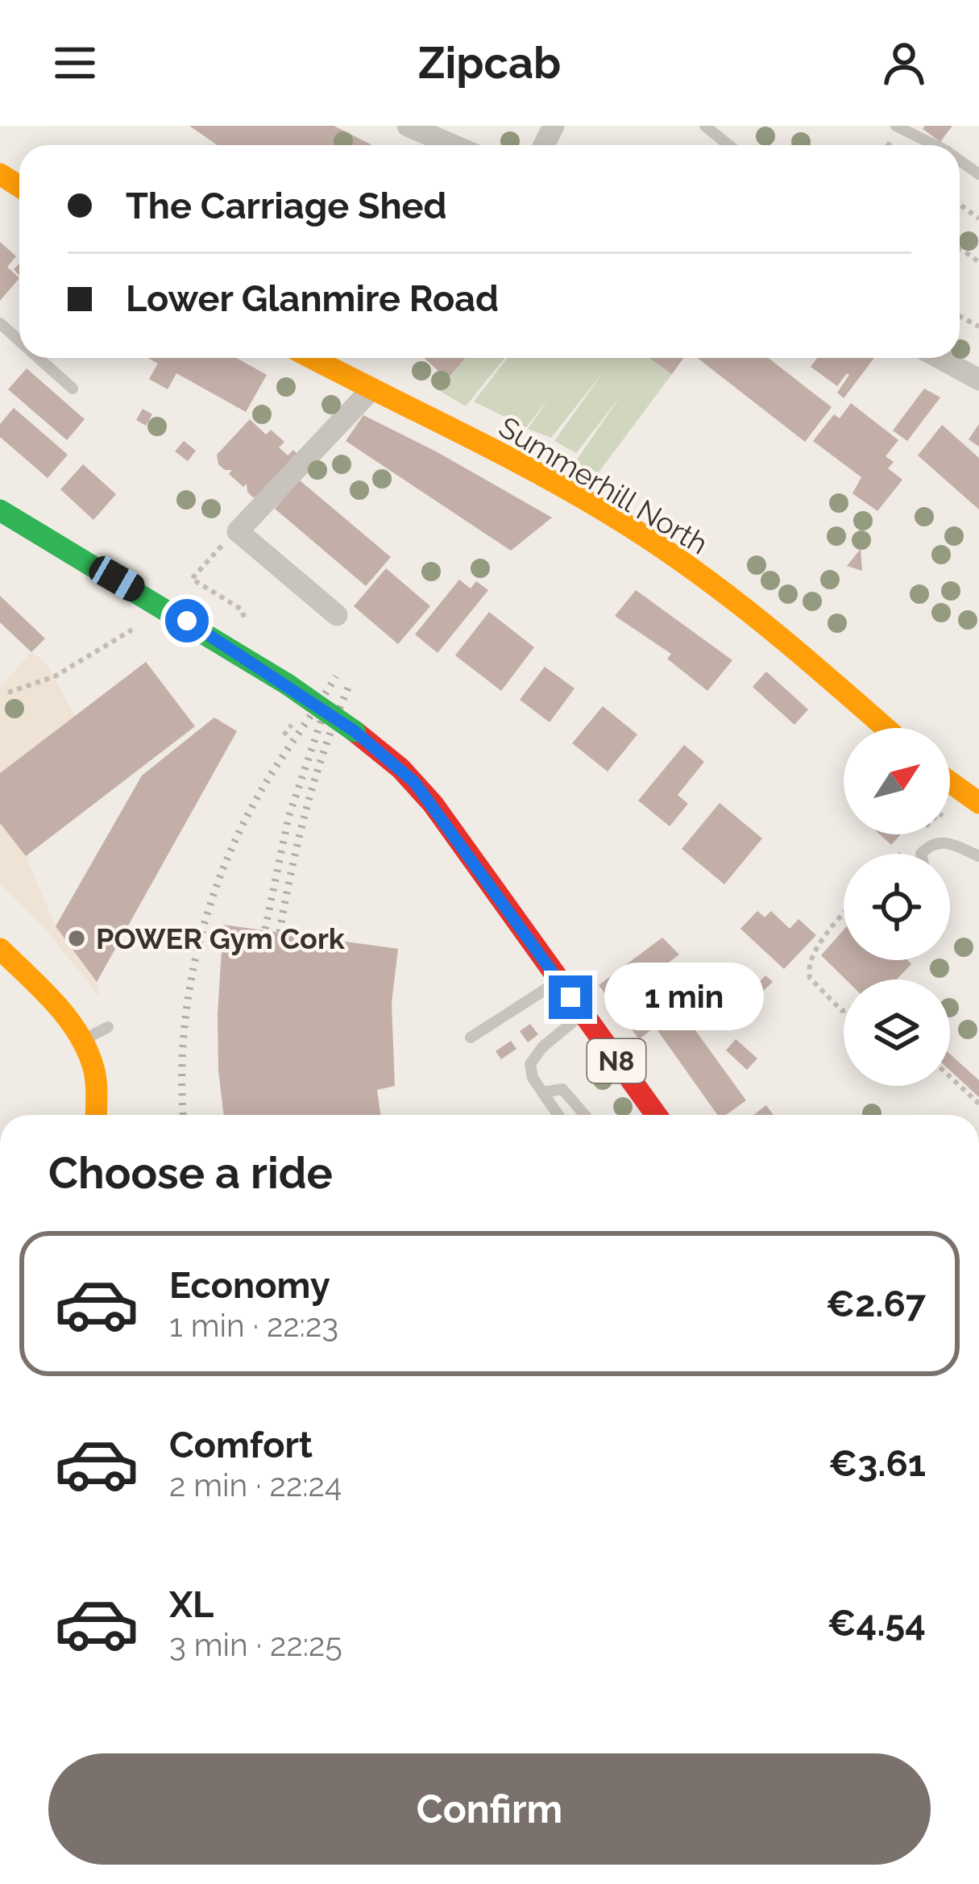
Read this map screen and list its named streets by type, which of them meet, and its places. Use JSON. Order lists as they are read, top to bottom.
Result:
{
  "streets": {
    "main road": ["Summerhill North", "N8"]
  },
  "places": ["POWER Gym Cork"],
  "north": "top right",
  "page": {
    "header": "Zipcab",
    "banner": ["The Carriage Shed", "Lower Glanmire Road"],
    "bubble": "1 min",
    "heading": "Choose a ride",
    "list": [
      {
        "name": "Economy",
        "note": "1 min · 22:23",
        "value": "€2.67"
      },
      {
        "name": "Comfort",
        "note": "2 min · 22:24",
        "value": "€3.61"
      },
      {
        "name": "XL",
        "note": "3 min · 22:25",
        "value": "€4.54"
      }
    ],
    "buttons": "Confirm"
  }
}
